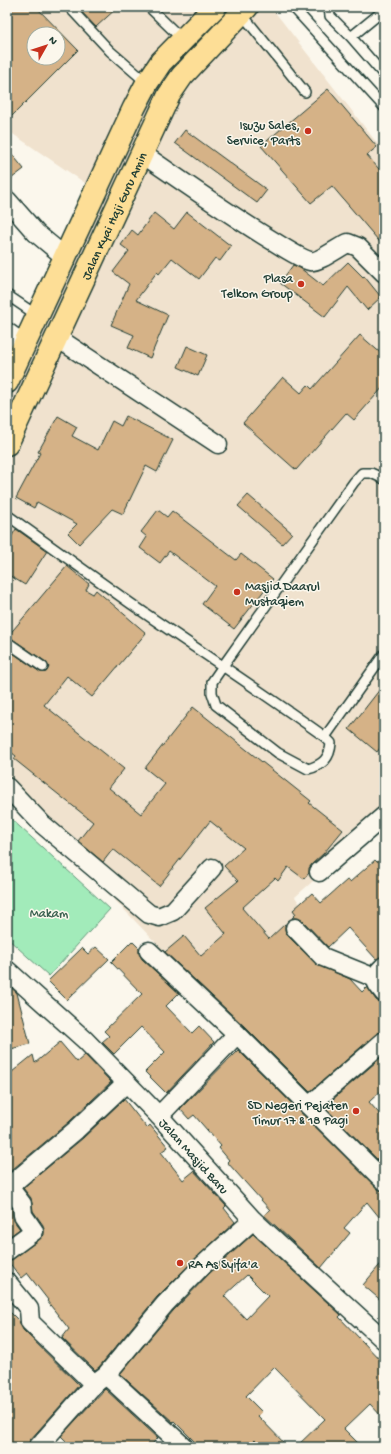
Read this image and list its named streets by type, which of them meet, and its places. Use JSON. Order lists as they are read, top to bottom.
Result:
{
  "streets": {
    "main road": ["Jalan Kyai Haji Guru Amin"],
    "street": ["Jalan Masjid Baru"]
  },
  "parks": ["Makam"],
  "places": [
    "Isuzu Sales, Service, Parts",
    "Plasa Telkom Group",
    "Masjid Daarul Mustaqiem",
    "SD Negeri Pejaten Timur 17 & 18 Pagi",
    "RA As Syifa'a"
  ],
  "north": "top right"
}
